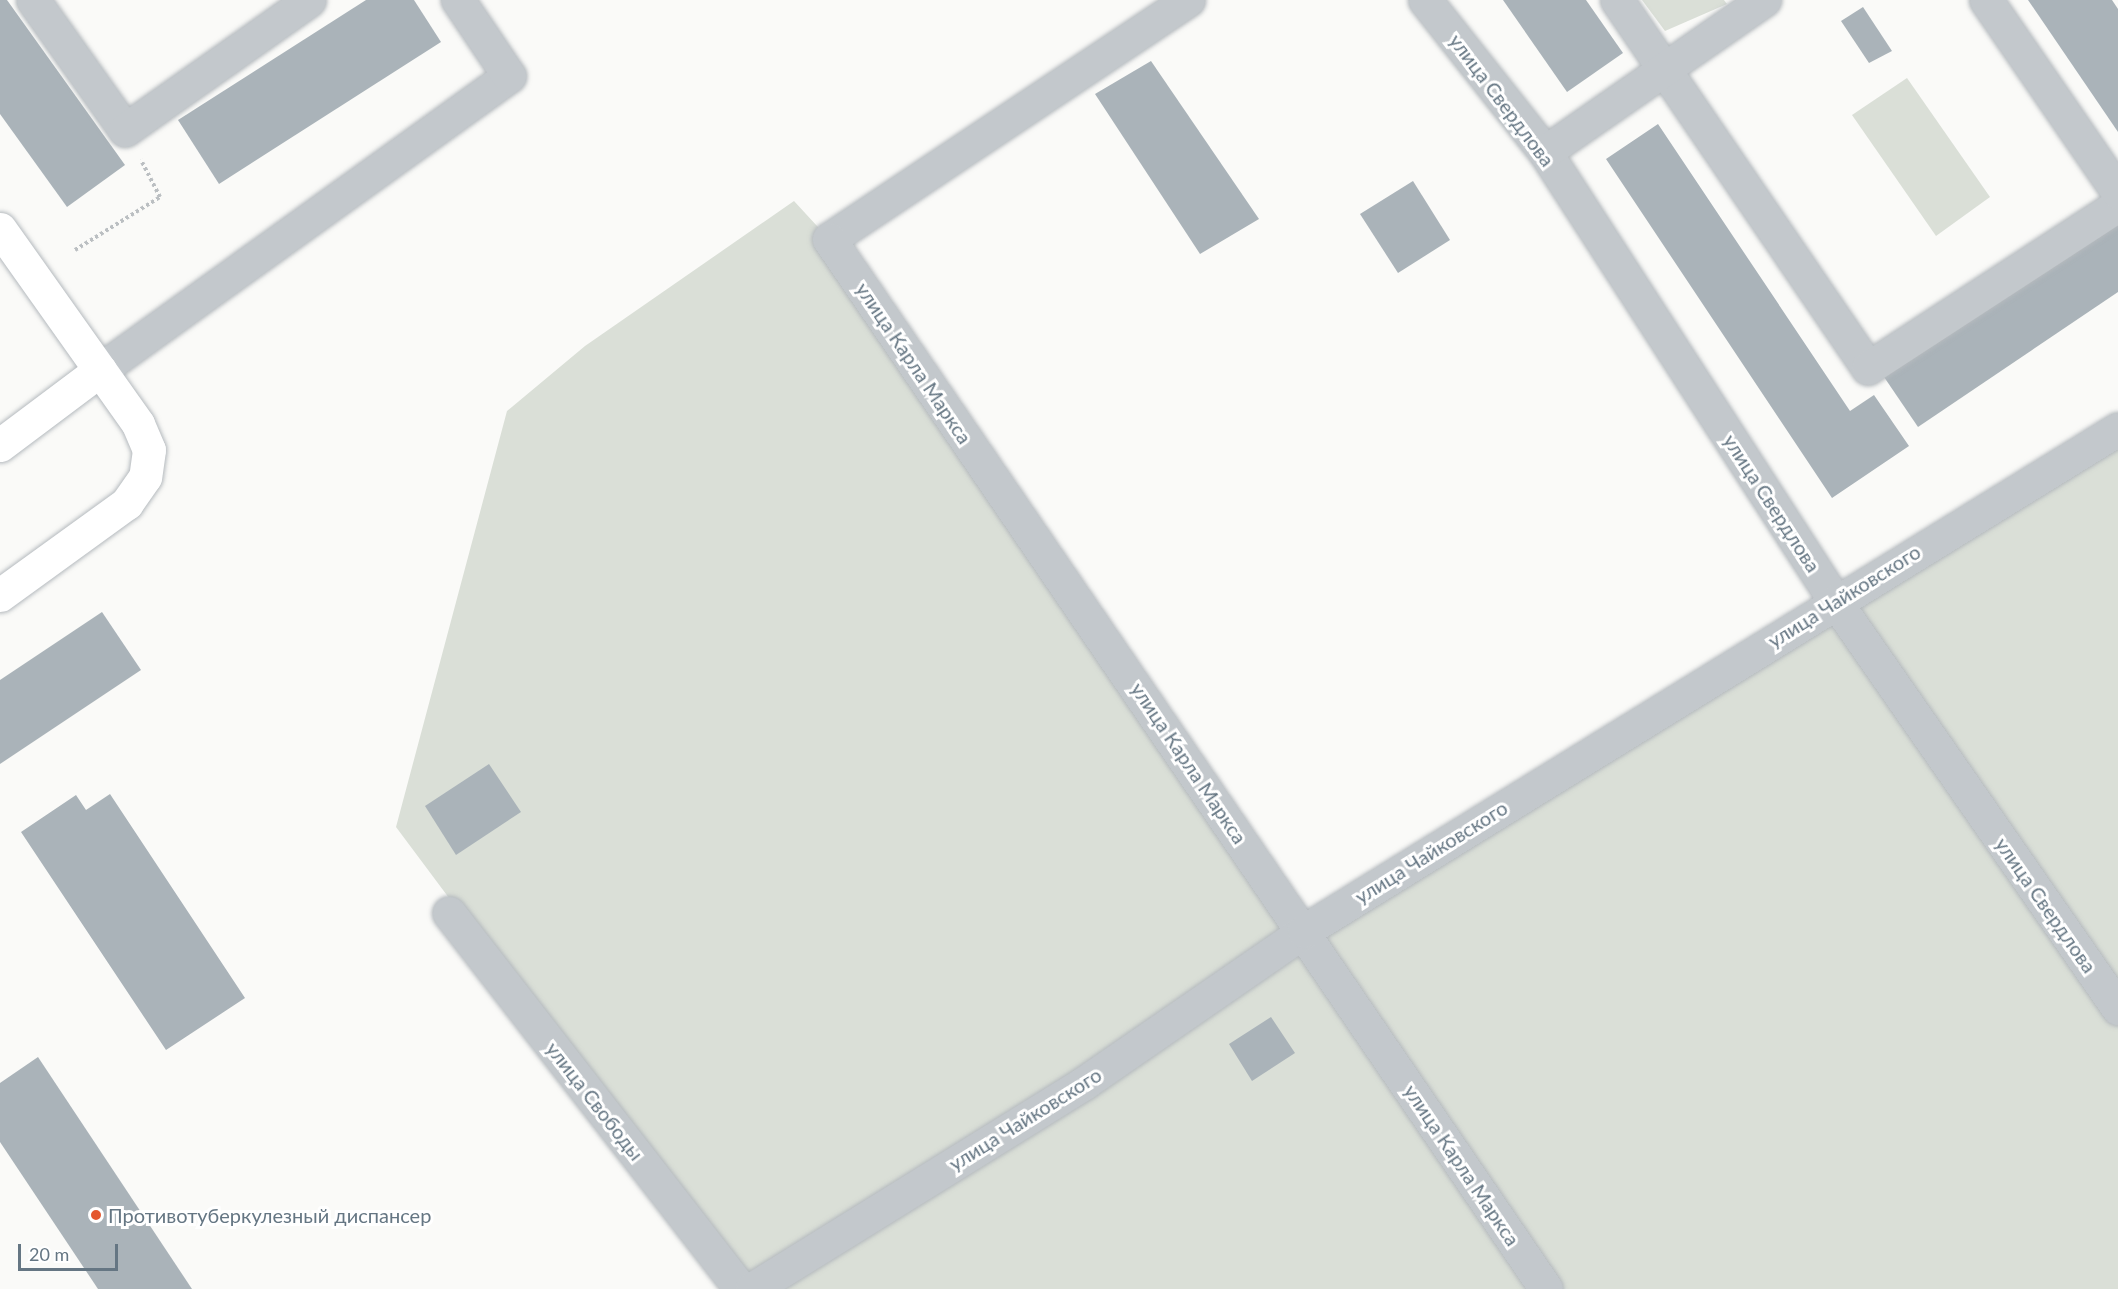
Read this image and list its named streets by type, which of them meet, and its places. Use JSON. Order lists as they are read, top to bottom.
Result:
{
  "streets": {
    "street": [
      "улица Свердлова",
      "улица Карла Маркса",
      "улица Чайковского",
      "улица Свободы"
    ]
  },
  "crossings": [
    ["улица Свердлова", "улица Чайковского"],
    ["улица Карла Маркса", "улица Чайковского"]
  ],
  "places": ["Противотуберкулезный диспансер"],
  "scale_bar": "20 m"
}
